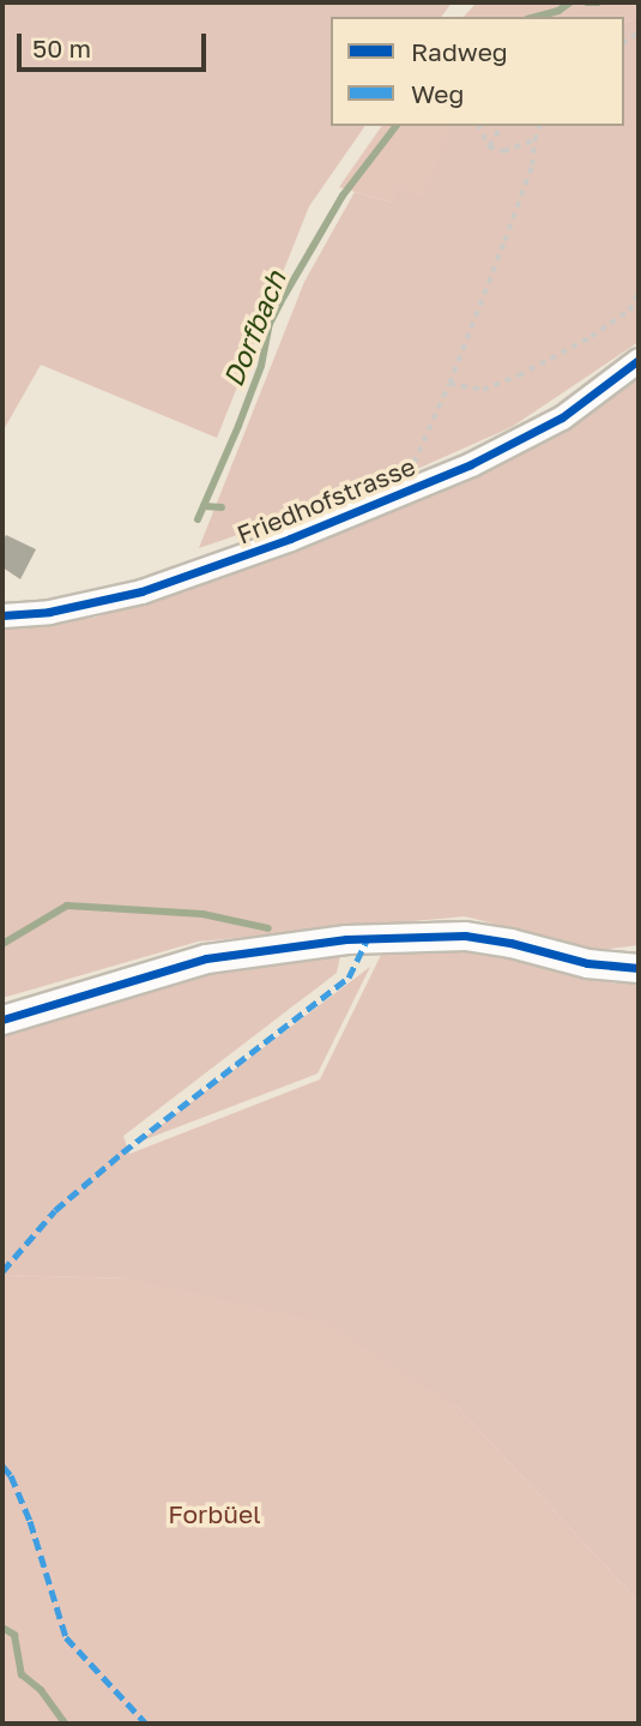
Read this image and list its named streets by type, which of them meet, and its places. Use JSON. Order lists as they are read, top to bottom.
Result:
{
  "streets": {
    "street": ["Friedhofstrasse"]
  },
  "water": ["Dorfbach"],
  "parks": ["Forbüel"],
  "legend": ["Radweg", "Weg"],
  "scale_bar": "50 m"
}
